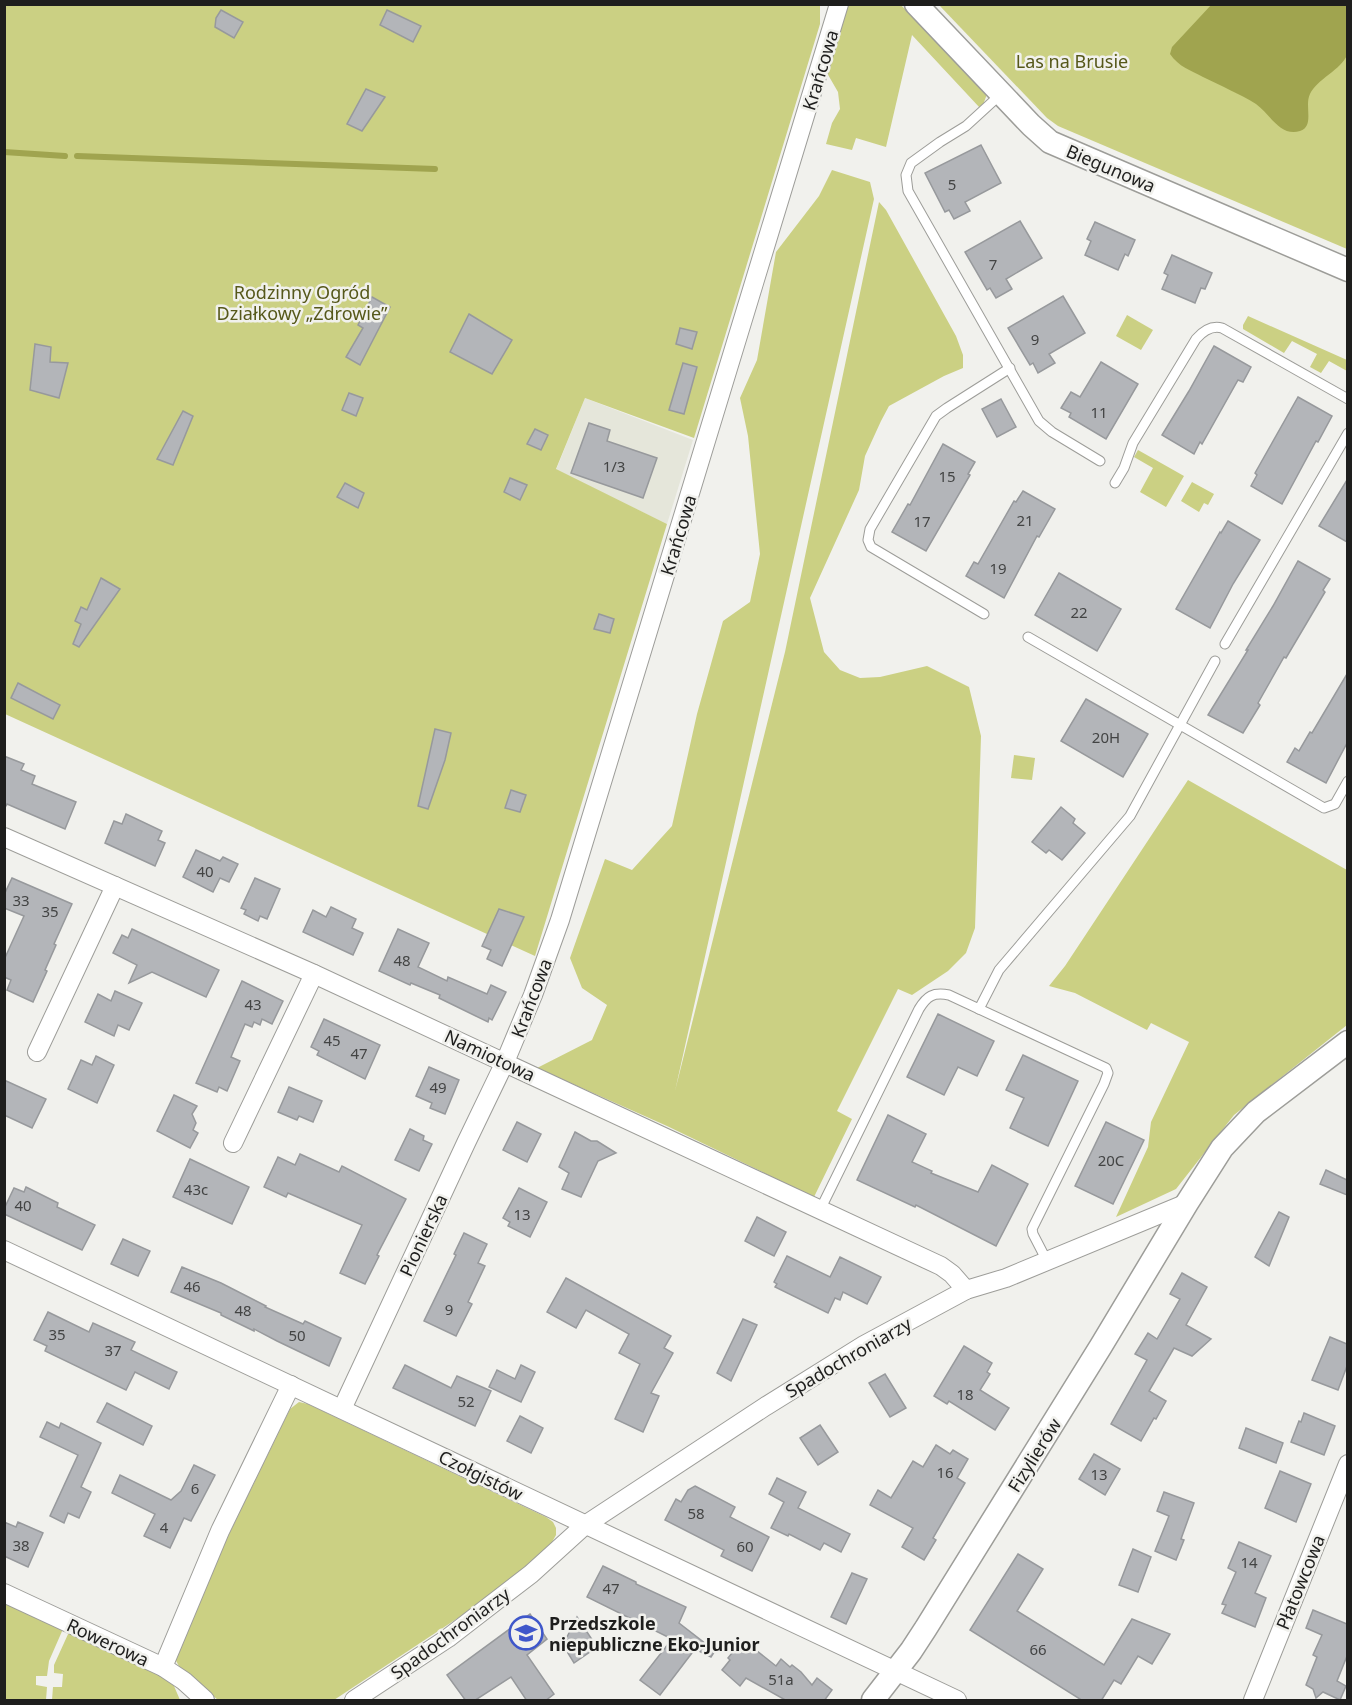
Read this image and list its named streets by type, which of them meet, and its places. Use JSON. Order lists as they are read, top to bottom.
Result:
{
  "streets": {
    "street": [
      "Krańcowa",
      "Biegunowa",
      "Namiotowa",
      "Pionierska",
      "Spadochroniarzy",
      "Fizylierów",
      "Czołgistów",
      "Płatowcowa",
      "Rowerowa"
    ]
  },
  "crossings": [
    ["Krańcowa", "Namiotowa"],
    ["Krańcowa", "Pionierska"],
    ["Namiotowa", "Pionierska"],
    ["Namiotowa", "Spadochroniarzy"],
    ["Pionierska", "Czołgistów"],
    ["Spadochroniarzy", "Fizylierów"],
    ["Spadochroniarzy", "Czołgistów"],
    ["Fizylierów", "Czołgistów"]
  ],
  "parks": ["Las na Brusie", "Rodzinny Ogród Działkowy „Zdrowie”"],
  "places": {
    "school or university": ["Przedszkole niepubliczne Eko-Junior"]
  },
  "house_numbers": [
    "5",
    "7",
    "9",
    "11",
    "1/3",
    "15",
    "21",
    "17",
    "19",
    "22",
    "20H",
    "40",
    "33",
    "35",
    "48",
    "43",
    "45",
    "47",
    "49",
    "20C",
    "43c",
    "40",
    "13",
    "46",
    "9",
    "48",
    "35",
    "50",
    "37",
    "18",
    "52",
    "16",
    "13",
    "6",
    "58",
    "4",
    "38",
    "60",
    "14",
    "47",
    "66",
    "51a"
  ]
}
